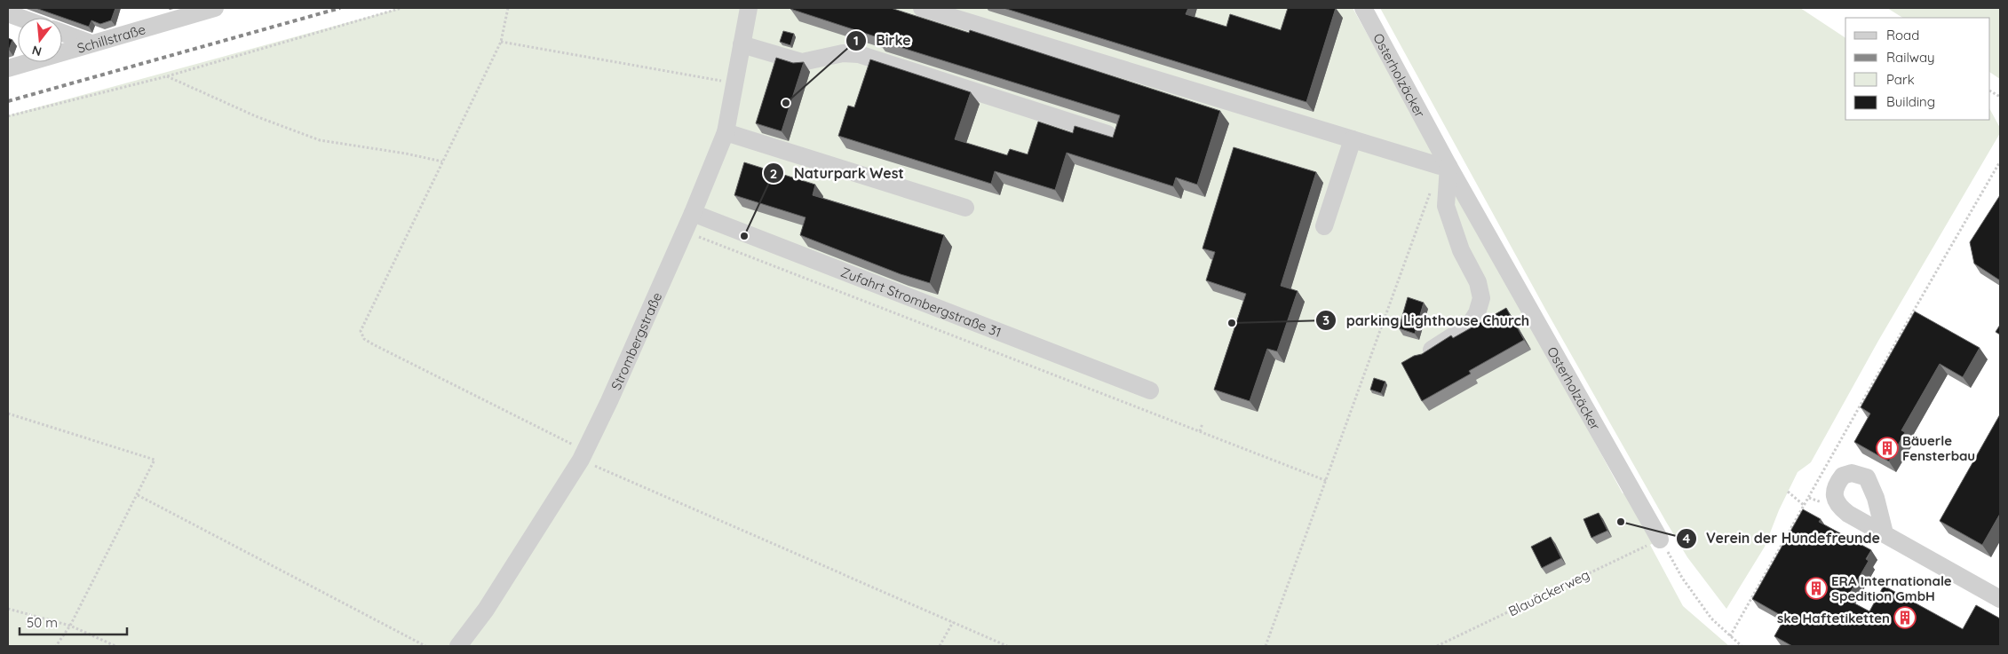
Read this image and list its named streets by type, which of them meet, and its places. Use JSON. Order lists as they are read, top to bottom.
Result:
{
  "streets": {
    "street": [
      "Schillstraße",
      "Osterholzäcker",
      "Zufahrt Strombergstraße 31",
      "Strombergstraße"
    ],
    "path": ["Blauäckerweg"]
  },
  "crossings": [
    ["Osterholzäcker", "Blauäckerweg"],
    ["Zufahrt Strombergstraße 31", "Strombergstraße"]
  ],
  "places": {
    "other": [
      "Birke",
      "Naturpark West",
      "parking Lighthouse Church",
      "Verein der Hundefreunde"
    ],
    "building": ["Bäuerle Fensterbau", "ERA Internationale Spedition GmbH", "ske Haftetiketten"]
  },
  "legend": [
    "Road",
    "Railway",
    "Park",
    "Building"
  ],
  "scale_bar": "50 m",
  "north": "bottom"
}
